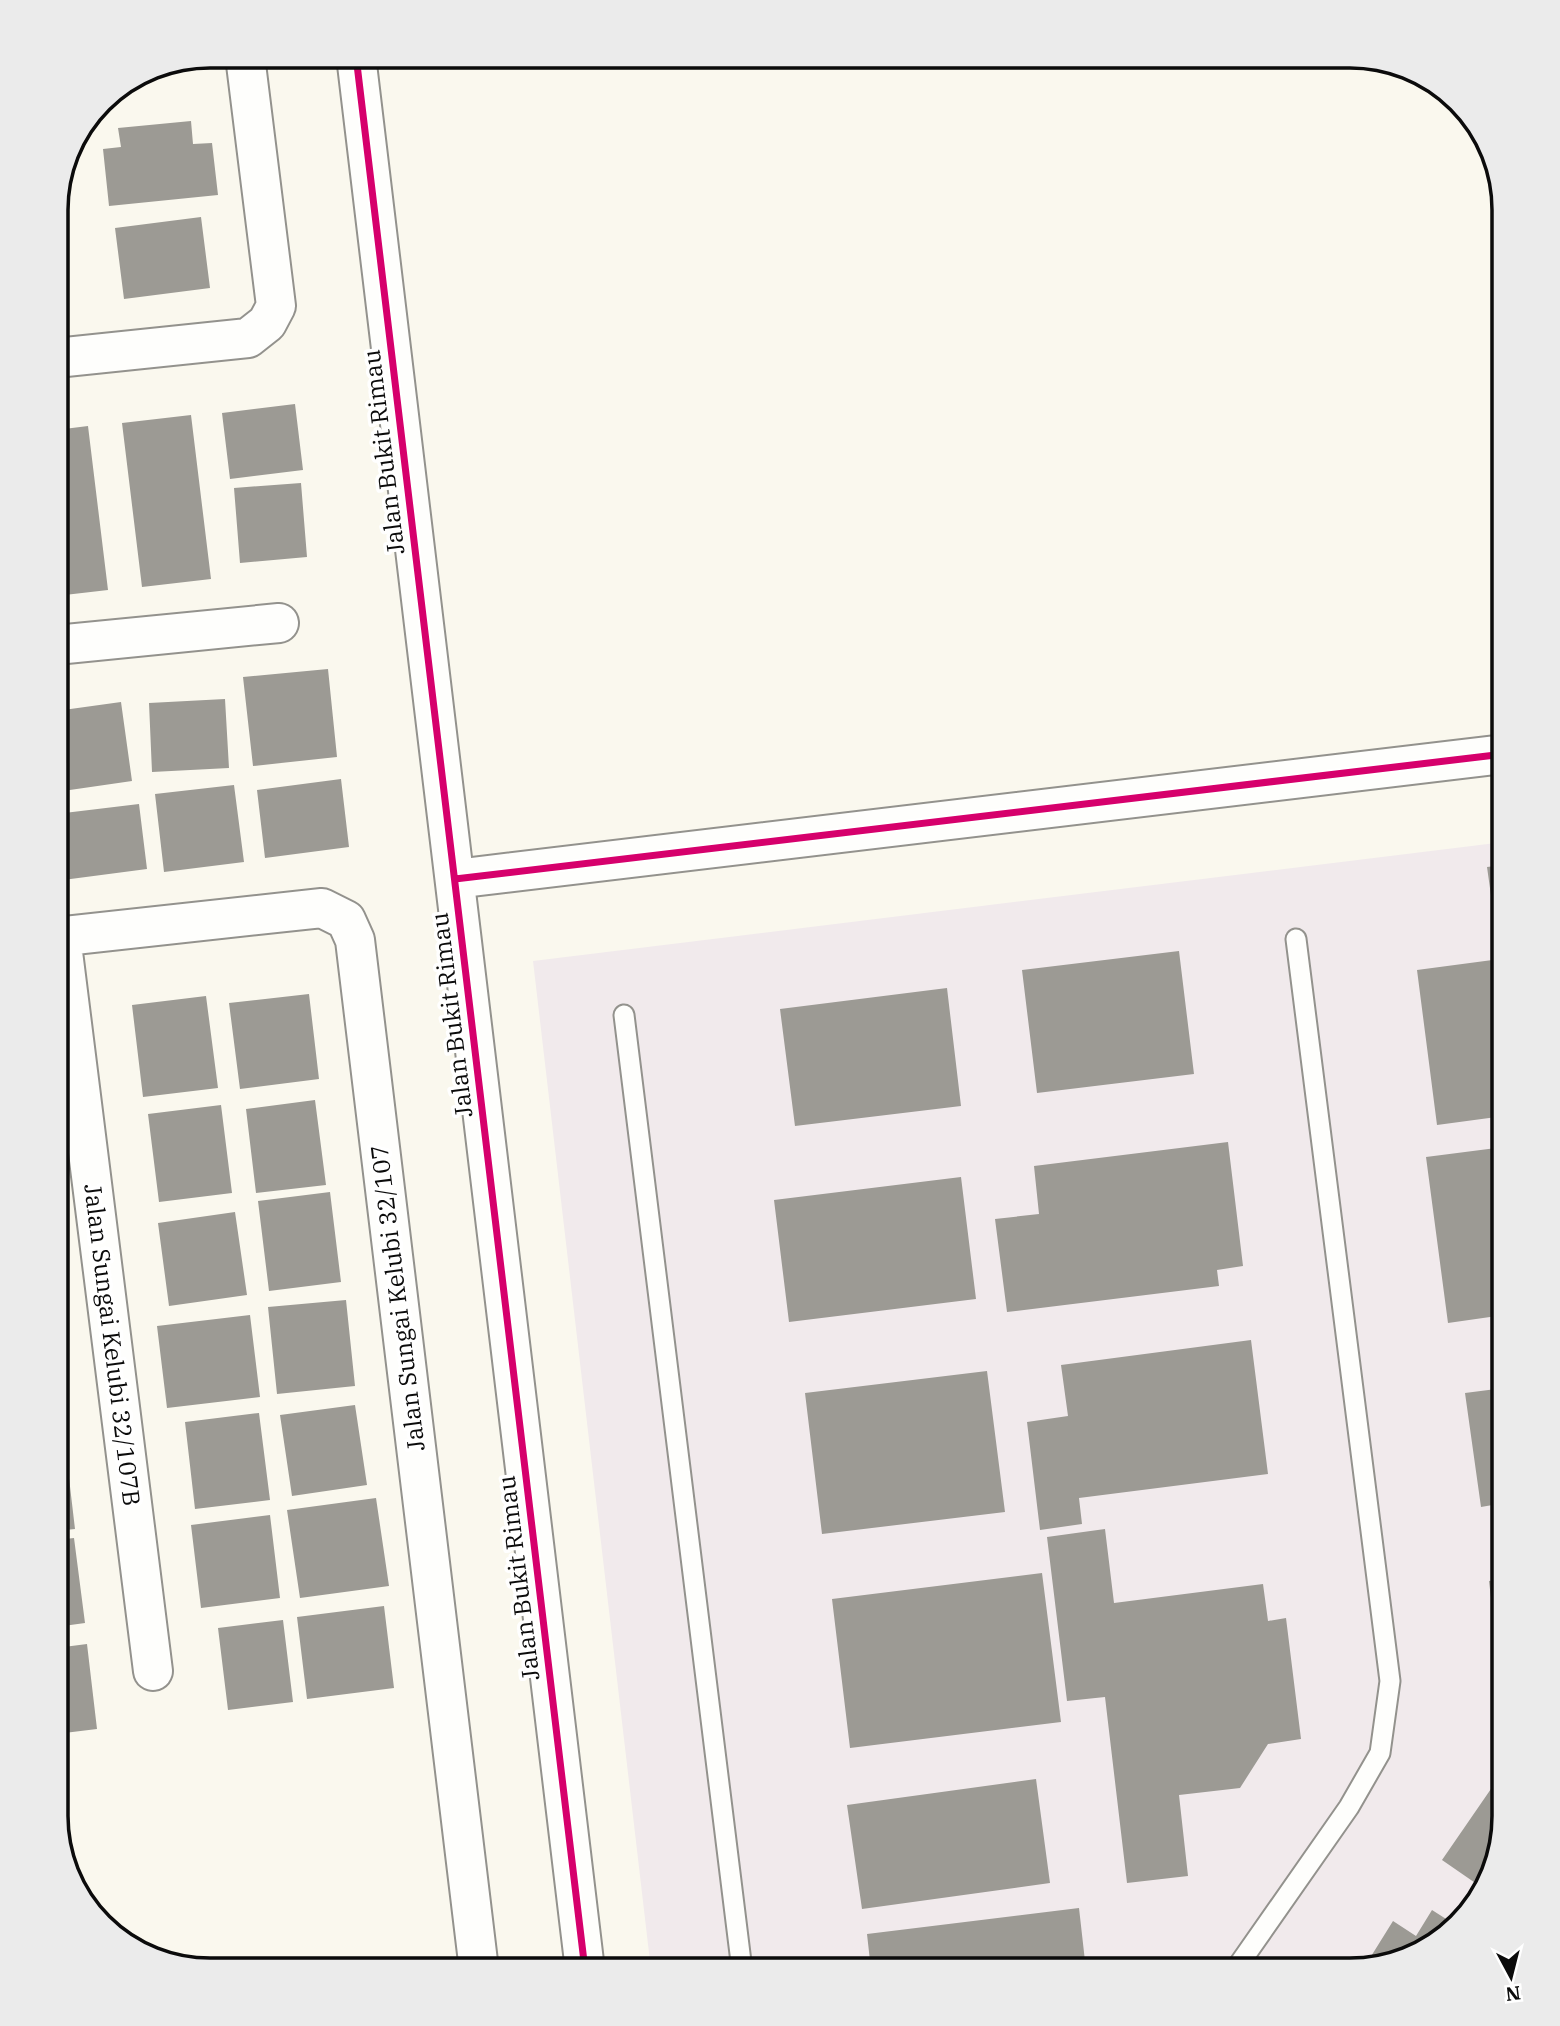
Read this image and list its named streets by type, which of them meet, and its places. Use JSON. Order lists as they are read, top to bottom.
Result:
{
  "streets": {
    "street": ["Jalan Bukit Rimau", "Jalan Sungai Kelubi 32/107", "Jalan Sungai Kelubi 32/107B"]
  },
  "north": "bottom"
}
